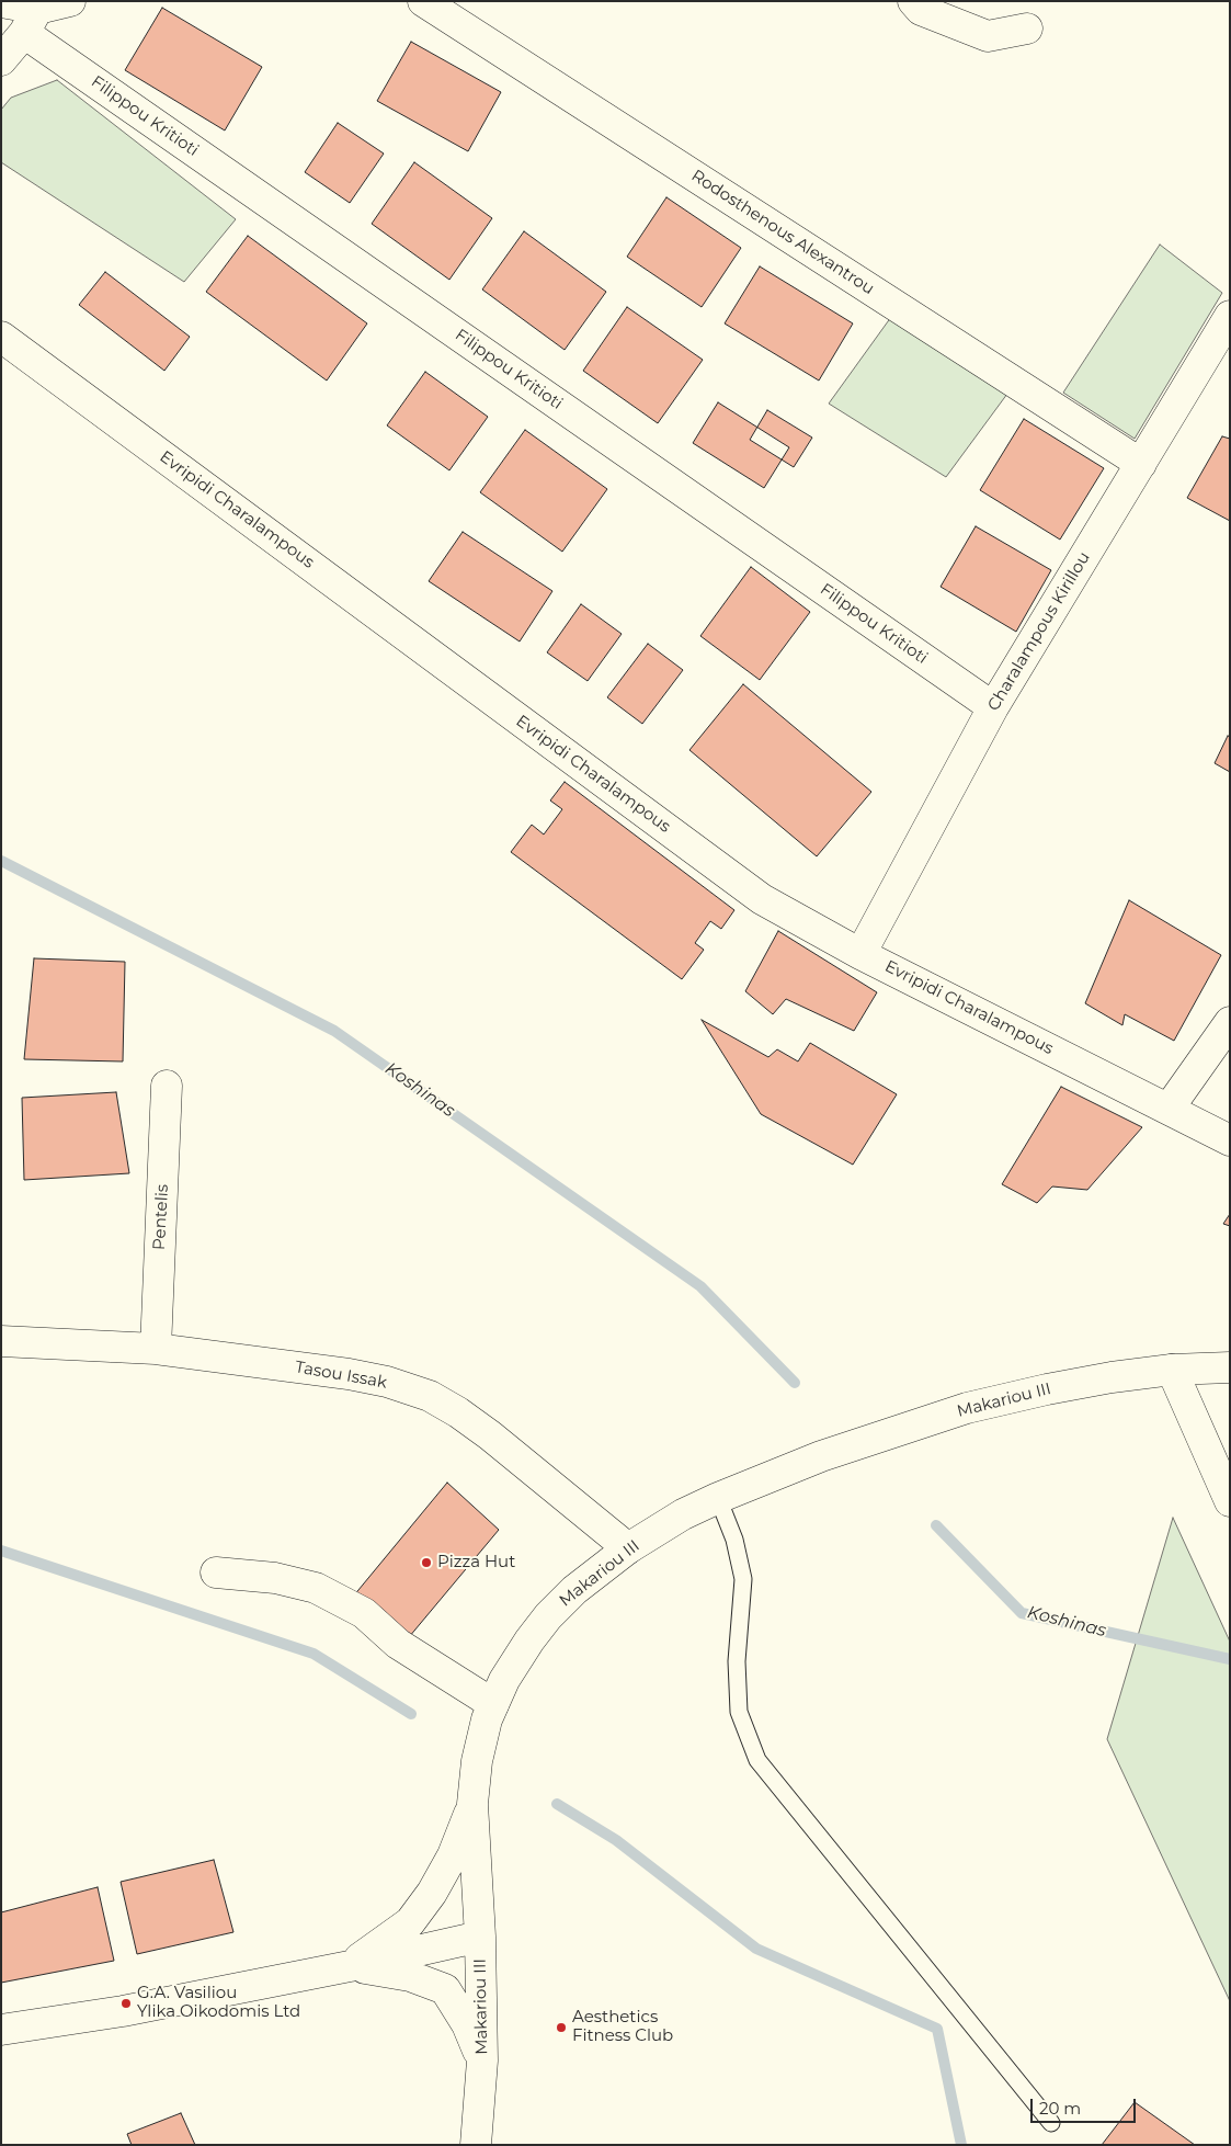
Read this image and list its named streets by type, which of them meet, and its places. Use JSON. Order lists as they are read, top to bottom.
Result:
{
  "streets": {
    "street": [
      "Filippou Kritioti",
      "Rodosthenous Alexantrou",
      "Evripidi Charalampous",
      "Charalampous Kirillou",
      "Pentelis",
      "Tasou Issak",
      "Makariou III"
    ]
  },
  "crossings": [
    ["Filippou Kritioti", "Charalampous Kirillou"],
    ["Rodosthenous Alexantrou", "Charalampous Kirillou"],
    ["Evripidi Charalampous", "Charalampous Kirillou"],
    ["Pentelis", "Tasou Issak"],
    ["Tasou Issak", "Makariou III"]
  ],
  "water": ["Koshinas"],
  "places": ["Pizza Hut", "G.A. Vasiliou Ylika Oikodomis Ltd", "Aesthetics Fitness Club"],
  "scale_bar": "20 m"
}
